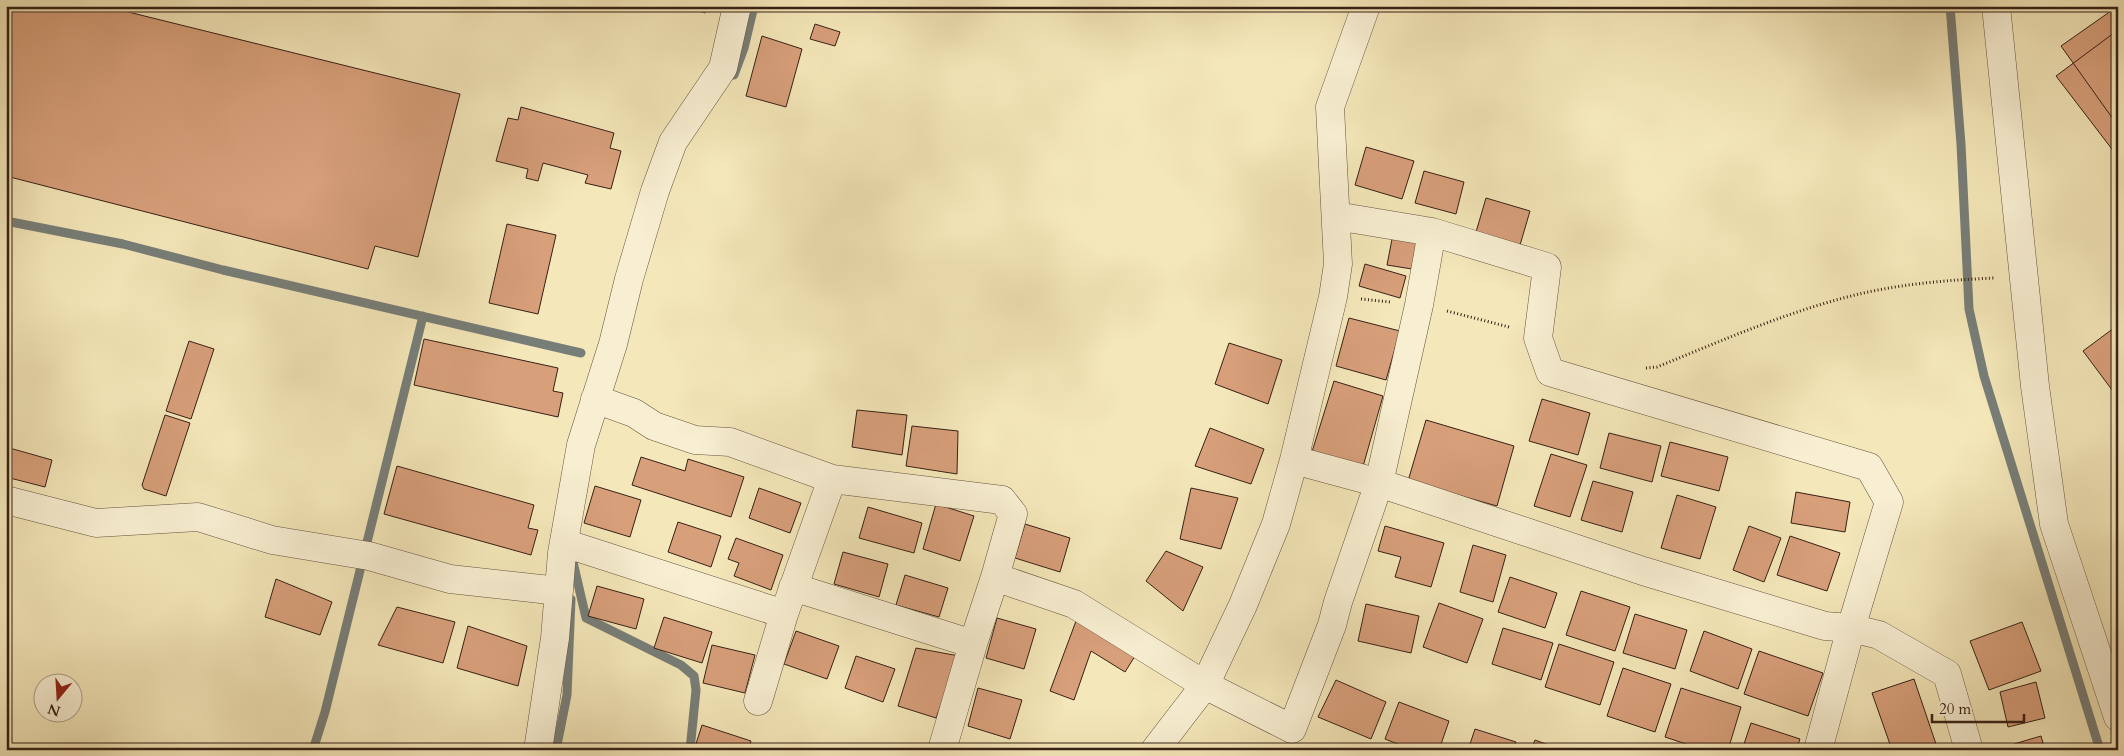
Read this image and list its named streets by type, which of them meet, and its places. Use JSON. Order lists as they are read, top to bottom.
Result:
{
  "scale_bar": "20 m",
  "north": "bottom"
}
